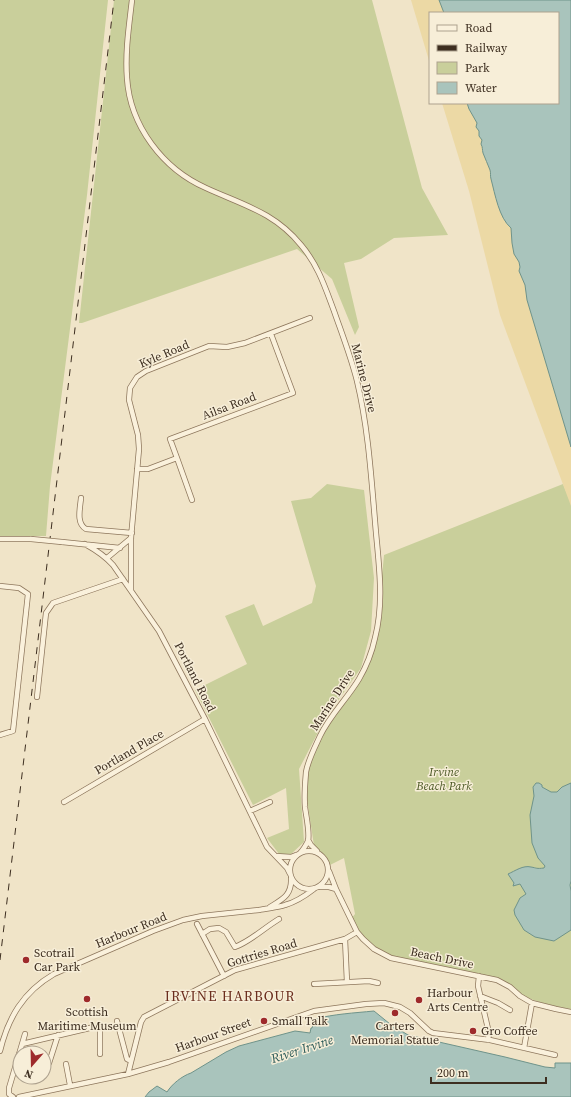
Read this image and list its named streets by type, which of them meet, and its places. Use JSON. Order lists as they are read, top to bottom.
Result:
{
  "streets": {
    "street": [
      "Kyle Road",
      "Marine Drive",
      "Ailsa Road",
      "Portland Road",
      "Portland Place",
      "Harbour Road",
      "Gottries Road",
      "Beach Drive",
      "Harbour Street"
    ]
  },
  "crossings": [
    ["Kyle Road", "Ailsa Road"],
    ["Kyle Road", "Portland Road"],
    ["Portland Road", "Portland Place"],
    ["Portland Road", "Harbour Road"],
    ["Portland Road", "Beach Drive"],
    ["Harbour Road", "Beach Drive"],
    ["Gottries Road", "Beach Drive"],
    ["Gottries Road", "Harbour Street"]
  ],
  "districts": ["IRVINE HARBOUR"],
  "water": ["River Irvine"],
  "parks": ["Irvine Beach Park"],
  "places": [
    "Scotrail Car Park",
    "Scottish Maritime Museum",
    "Harbour Arts Centre",
    "Carters Memorial Statue",
    "Small Talk",
    "Gro Coffee"
  ],
  "legend": [
    "Road",
    "Railway",
    "Park",
    "Water"
  ],
  "scale_bar": "200 m",
  "north": "bottom"
}
